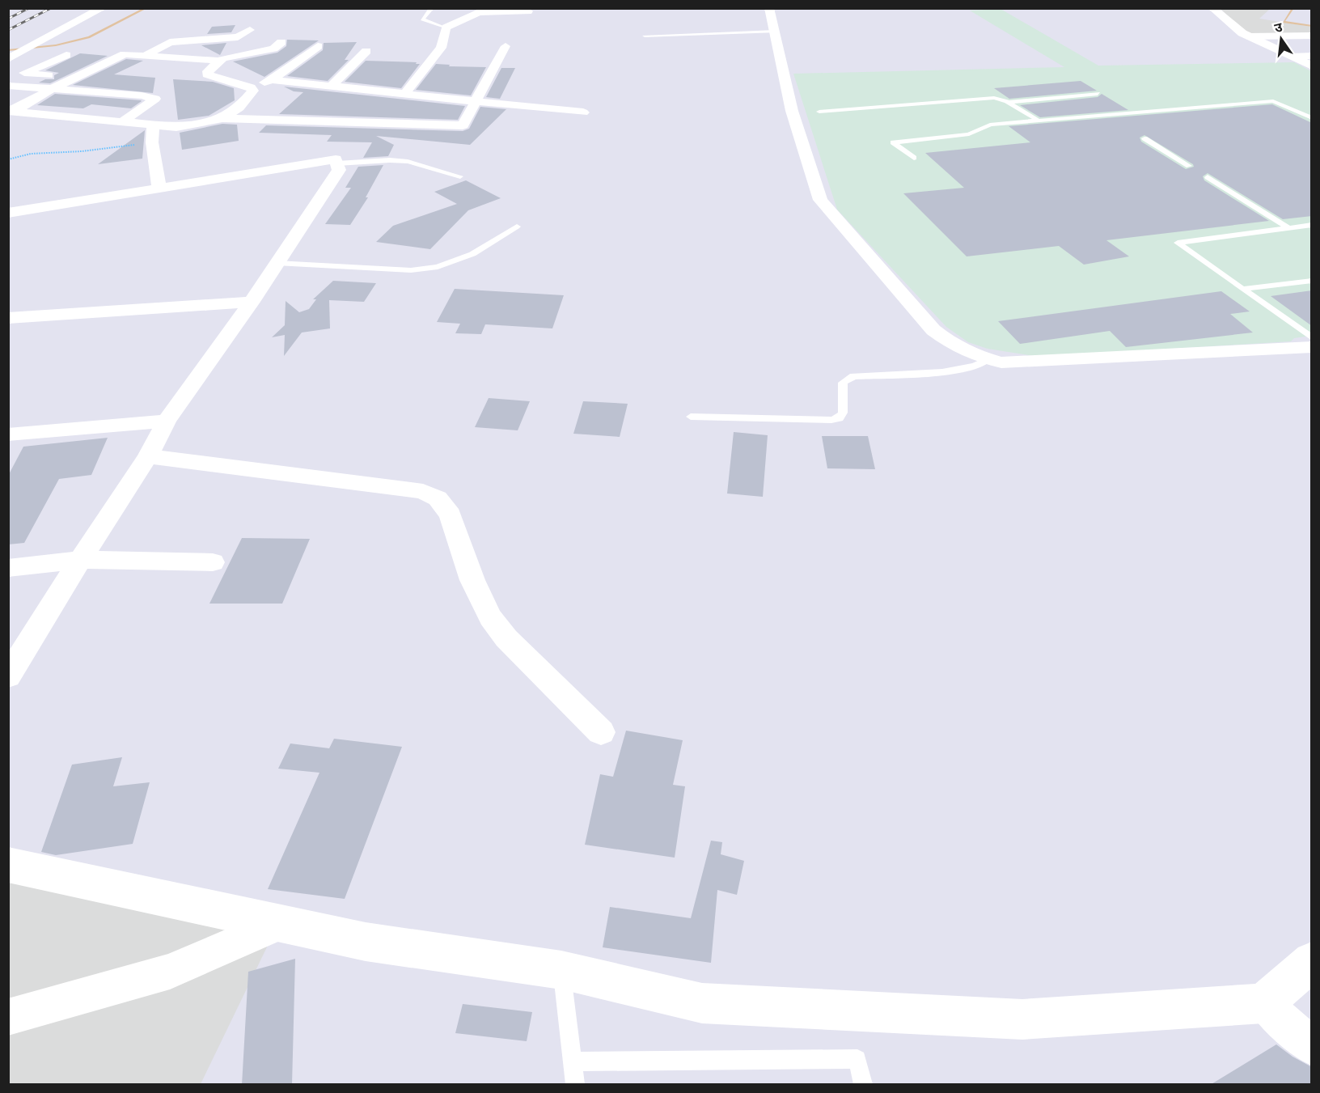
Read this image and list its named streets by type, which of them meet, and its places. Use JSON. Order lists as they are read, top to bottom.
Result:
{
  "north": "top"
}
